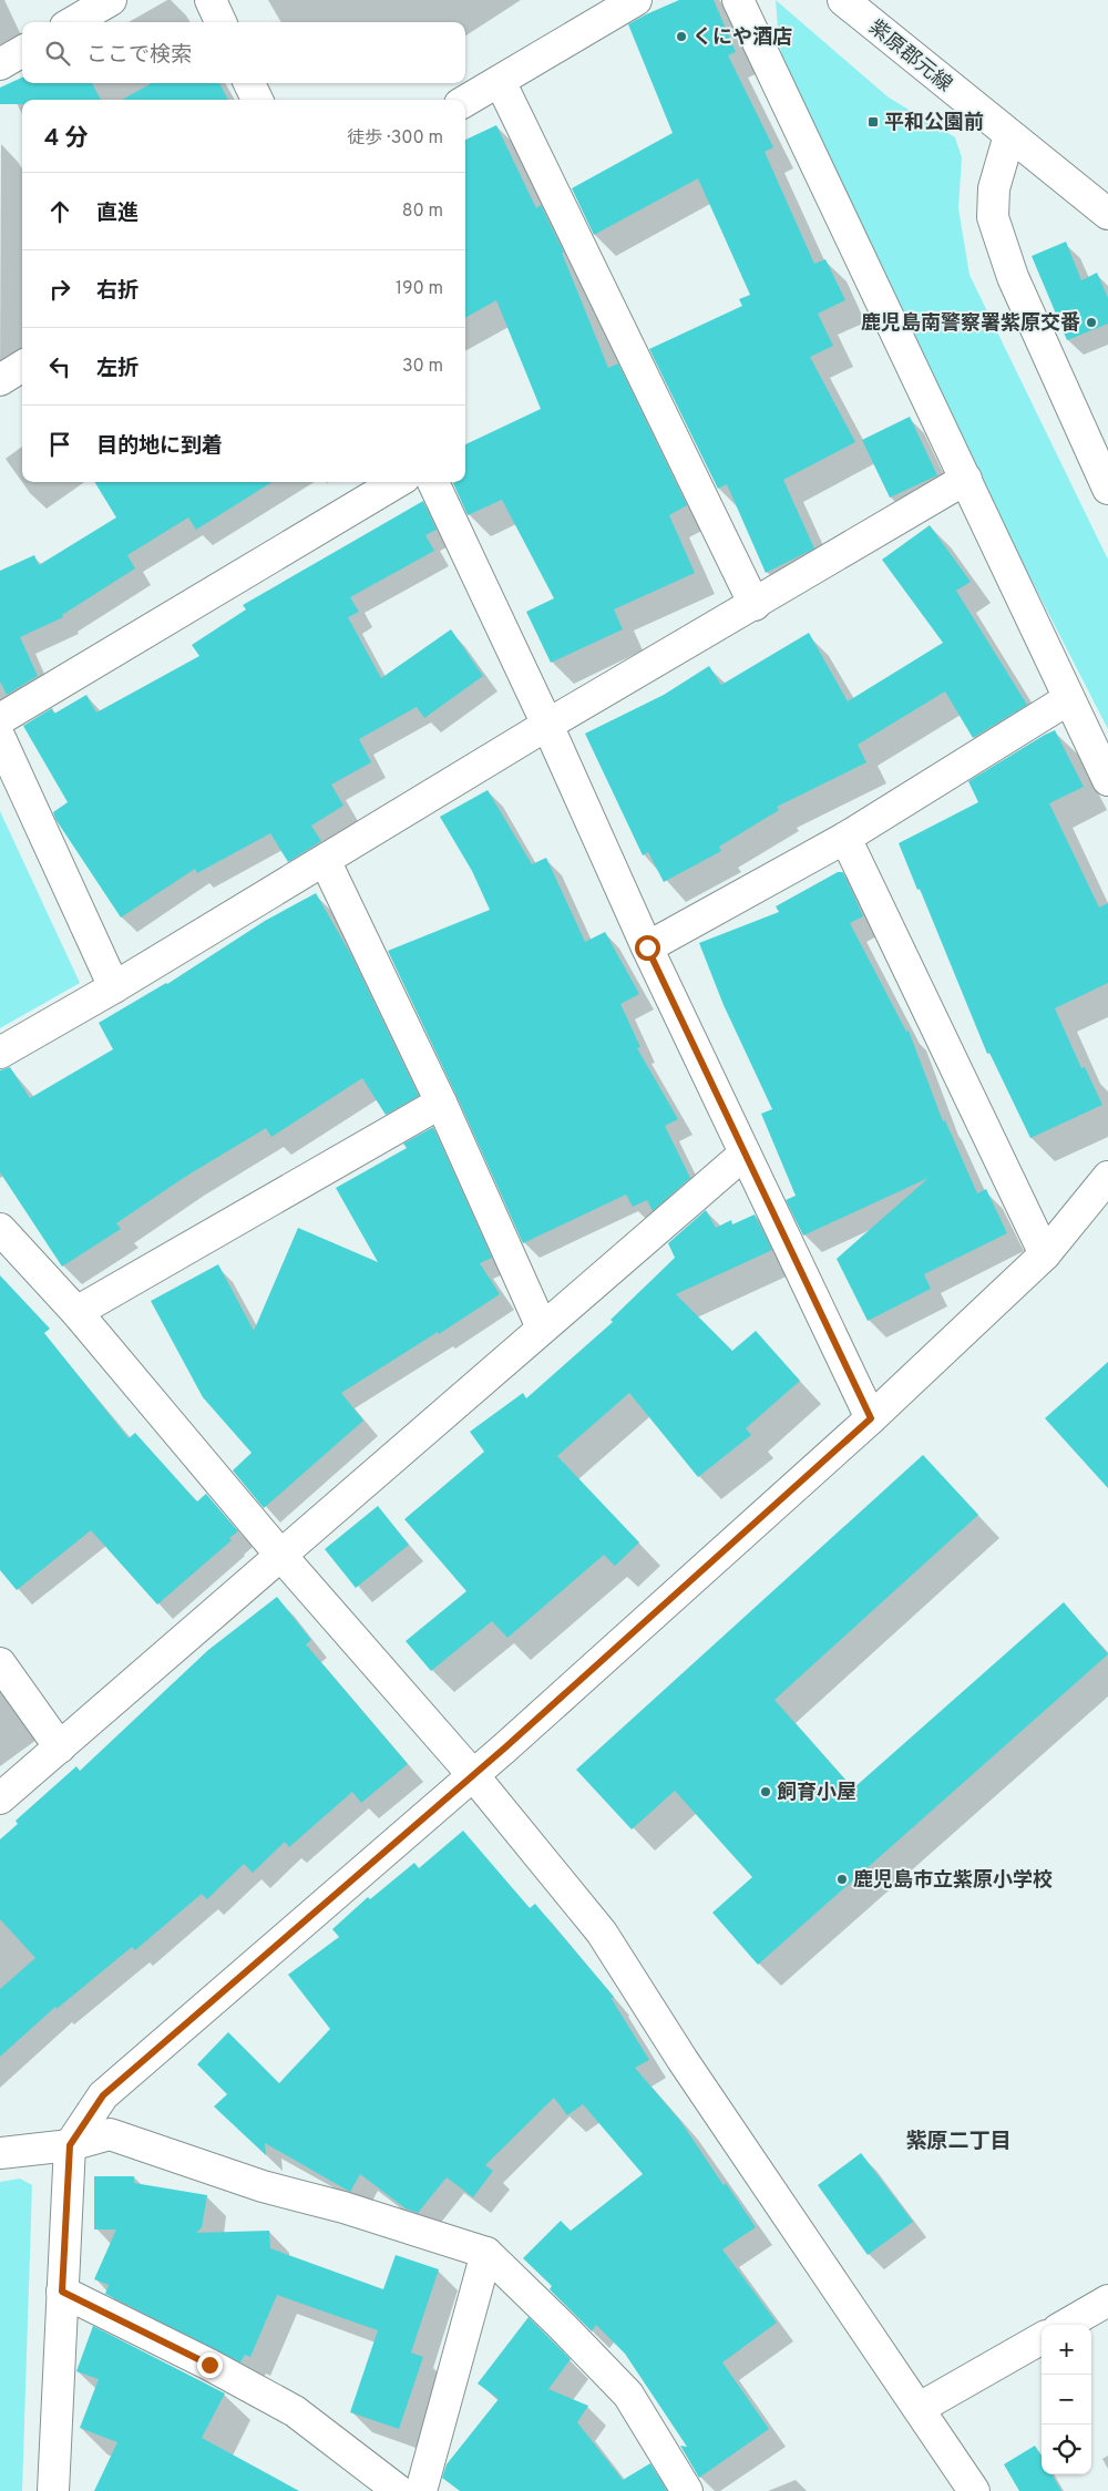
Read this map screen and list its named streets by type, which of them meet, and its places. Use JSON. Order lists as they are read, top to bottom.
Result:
{
  "streets": {
    "street": ["紫原郡元線"]
  },
  "districts": ["紫原二丁目"],
  "places": {
    "other": [
      "くにや酒店",
      "鹿児島南警察署紫原交番",
      "飼育小屋",
      "鹿児島市立紫原小学校"
    ],
    "transit": ["平和公園前"]
  },
  "page": {
    "search": "ここで検索",
    "heading": ["4 分", "徒歩 · 300 m"],
    "list": [
      ["直進", "80 m"],
      ["右折", "190 m"],
      ["左折", "30 m"],
      "目的地に到着"
    ],
    "map_buttons": ["+", "−"]
  }
}
